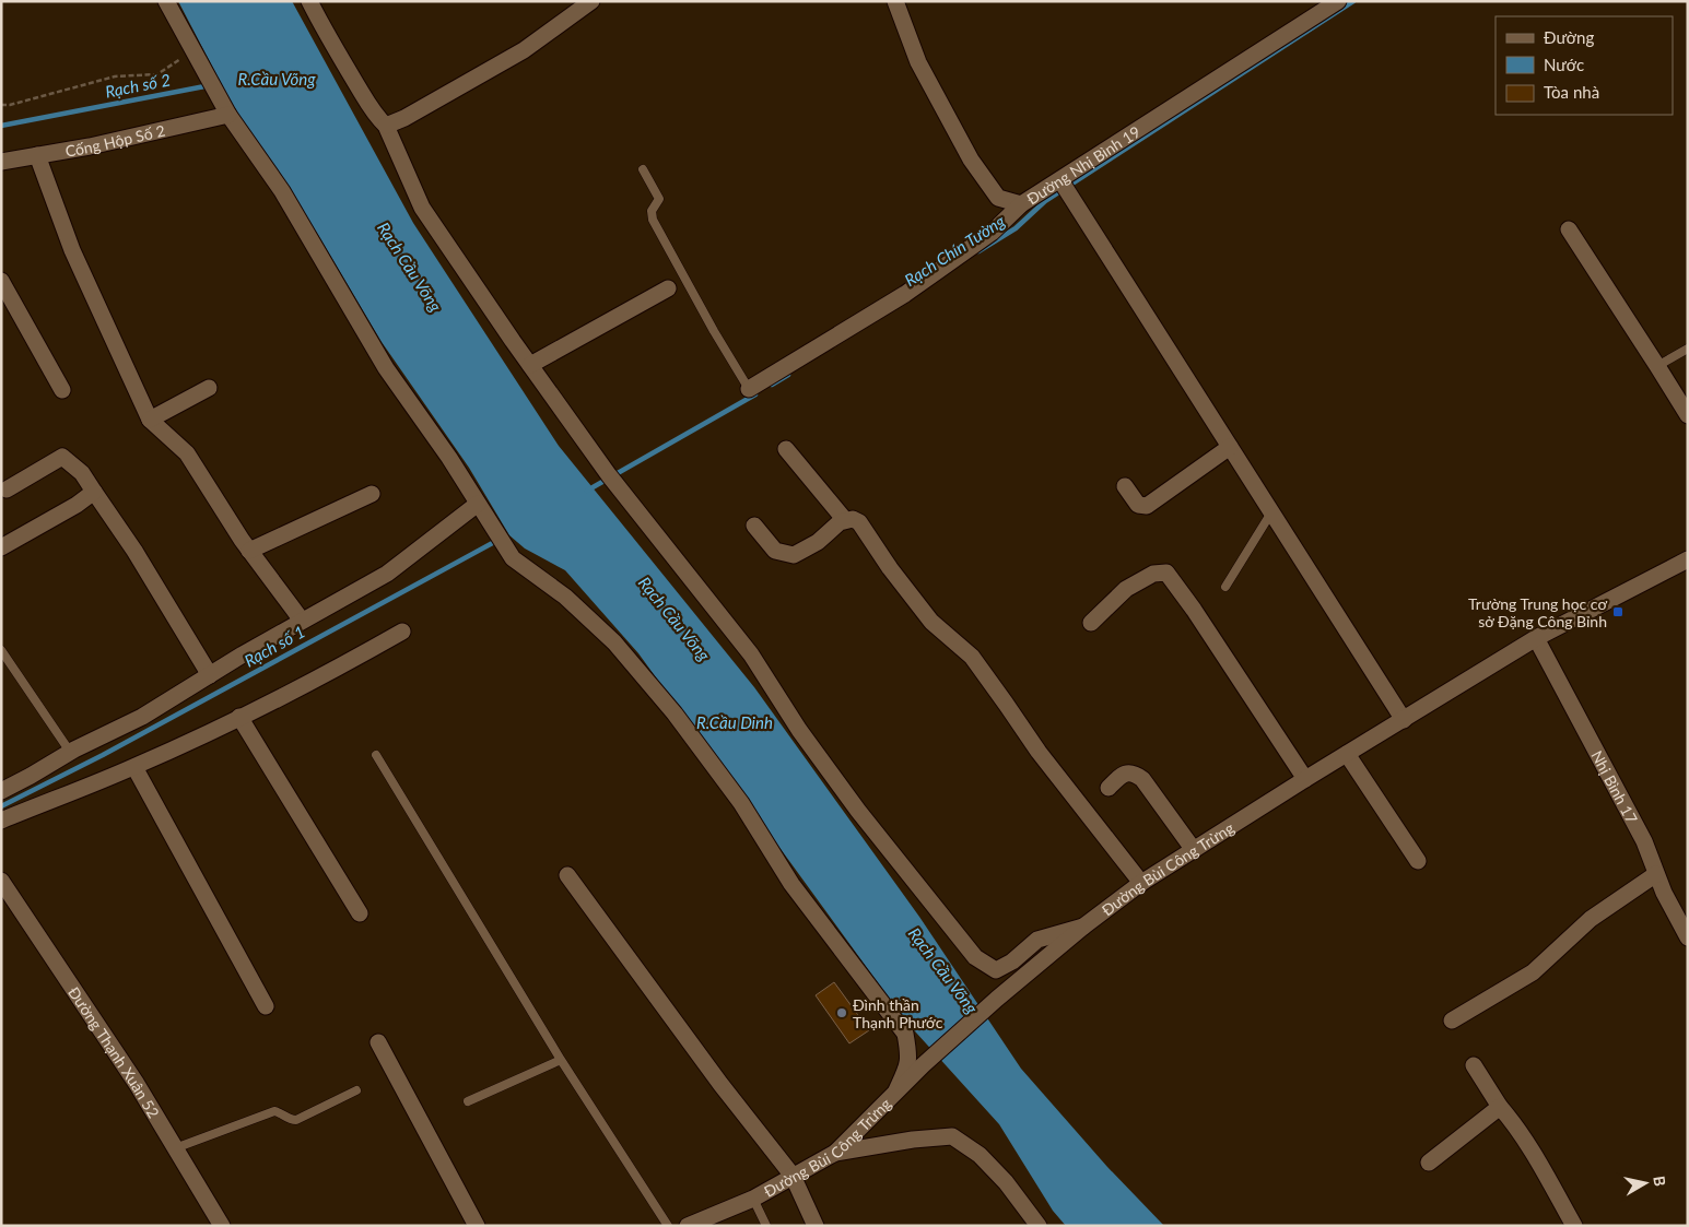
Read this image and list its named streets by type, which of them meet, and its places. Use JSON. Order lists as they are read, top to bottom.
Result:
{
  "streets": {
    "street": [
      "Cống Hộp Số 2",
      "Đường Nhị Bình 19",
      "Nhị Bình 17",
      "Đường Bùi Công Trừng",
      "Đường Thạnh Xuân 52"
    ]
  },
  "crossings": [
    ["Nhị Bình 17", "Đường Bùi Công Trừng"]
  ],
  "water": [
    "R.Cầu Võng",
    "Rạch số 2",
    "Rạch Chín Tường",
    "Rạch Cầu Võng",
    "Rạch số 1",
    "R.Cầu Dinh"
  ],
  "places": {
    "transit": ["Trường Trung học cơ sở Đặng Công Bỉnh"],
    "other": ["Đình thần Thạnh Phước"]
  },
  "legend": ["Đường", "Nước", "Tòa nhà"],
  "north": "right"
}
